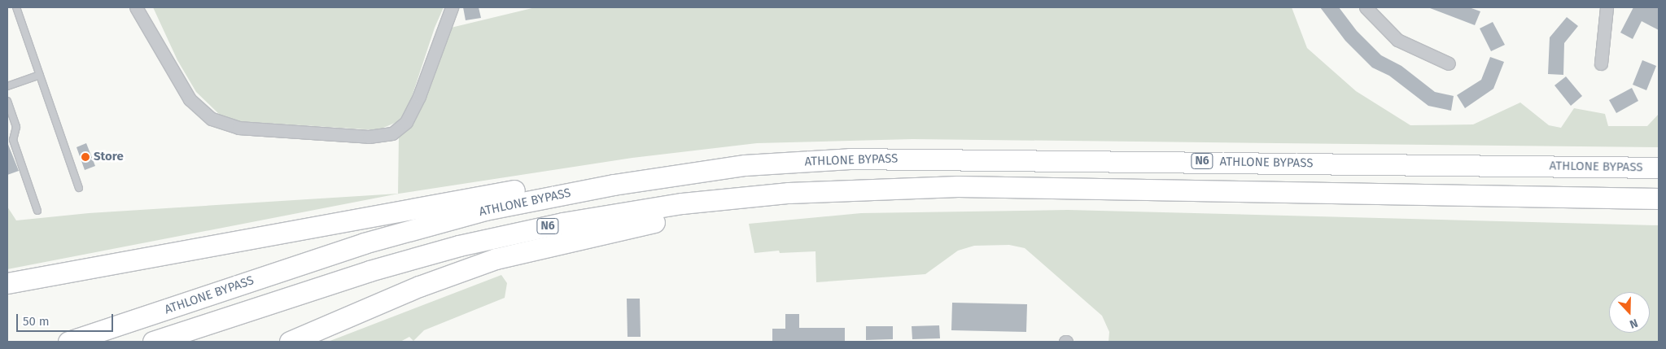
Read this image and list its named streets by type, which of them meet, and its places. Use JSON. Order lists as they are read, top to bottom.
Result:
{
  "streets": {
    "highway": ["ATHLONE BYPASS", "N6"]
  },
  "crossings": [
    ["ATHLONE BYPASS", "N6"]
  ],
  "places": ["Store"],
  "scale_bar": "50 m",
  "north": "bottom"
}
